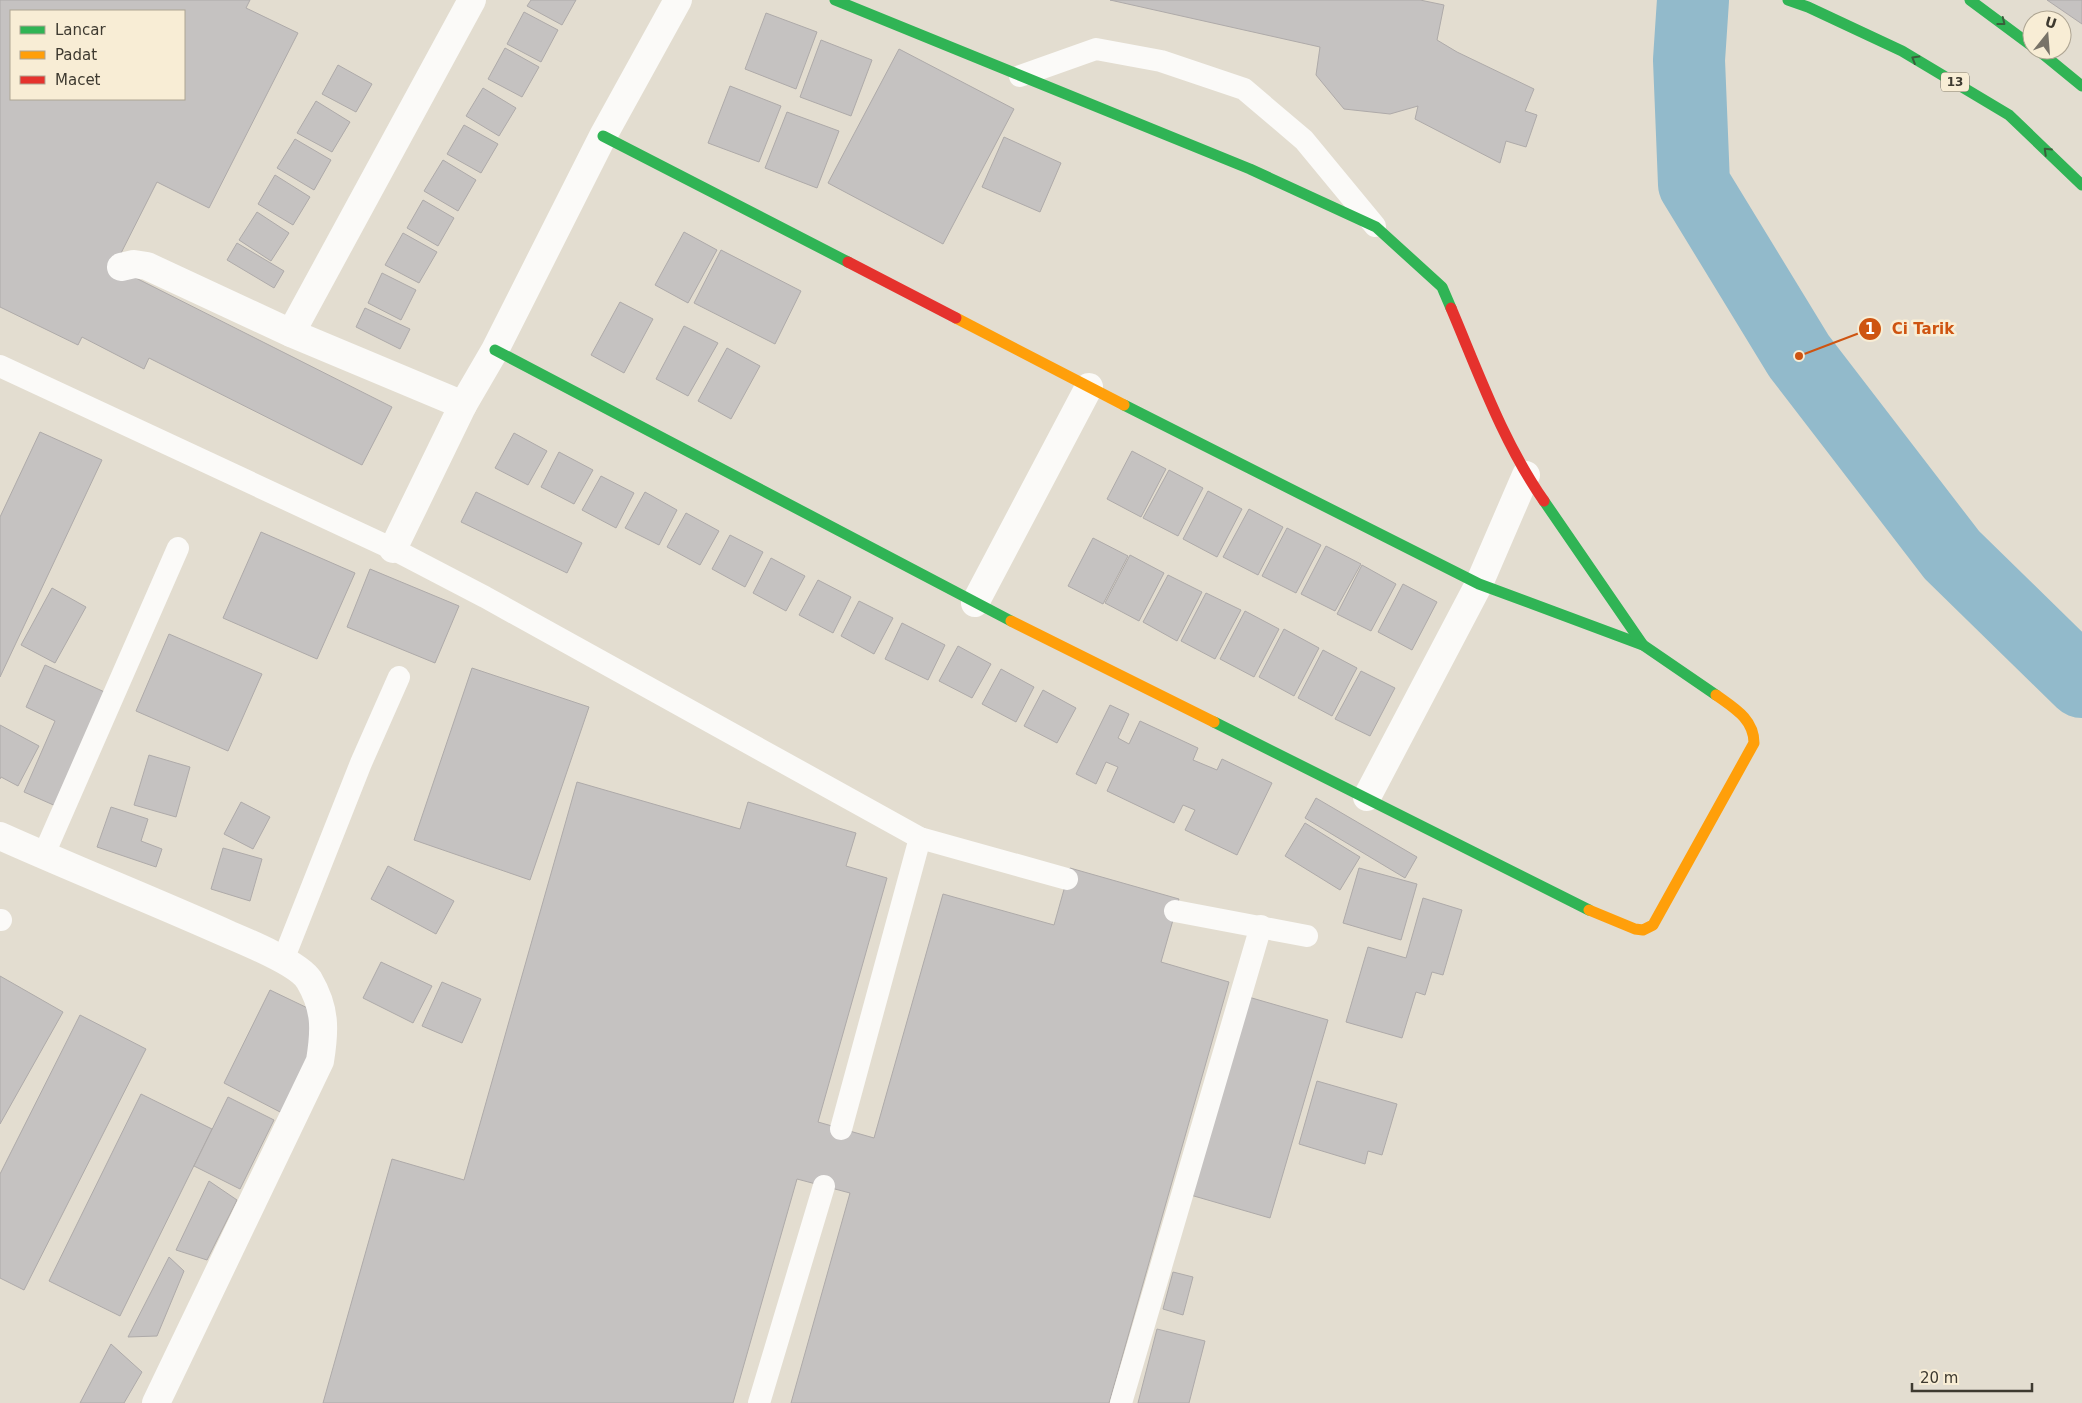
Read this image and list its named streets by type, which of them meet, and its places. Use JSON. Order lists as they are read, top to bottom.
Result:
{
  "streets": {
    "main road": ["13"]
  },
  "places": ["Ci Tarik"],
  "legend": ["Lancar", "Padat", "Macet"],
  "scale_bar": "20 m",
  "north": "top"
}
